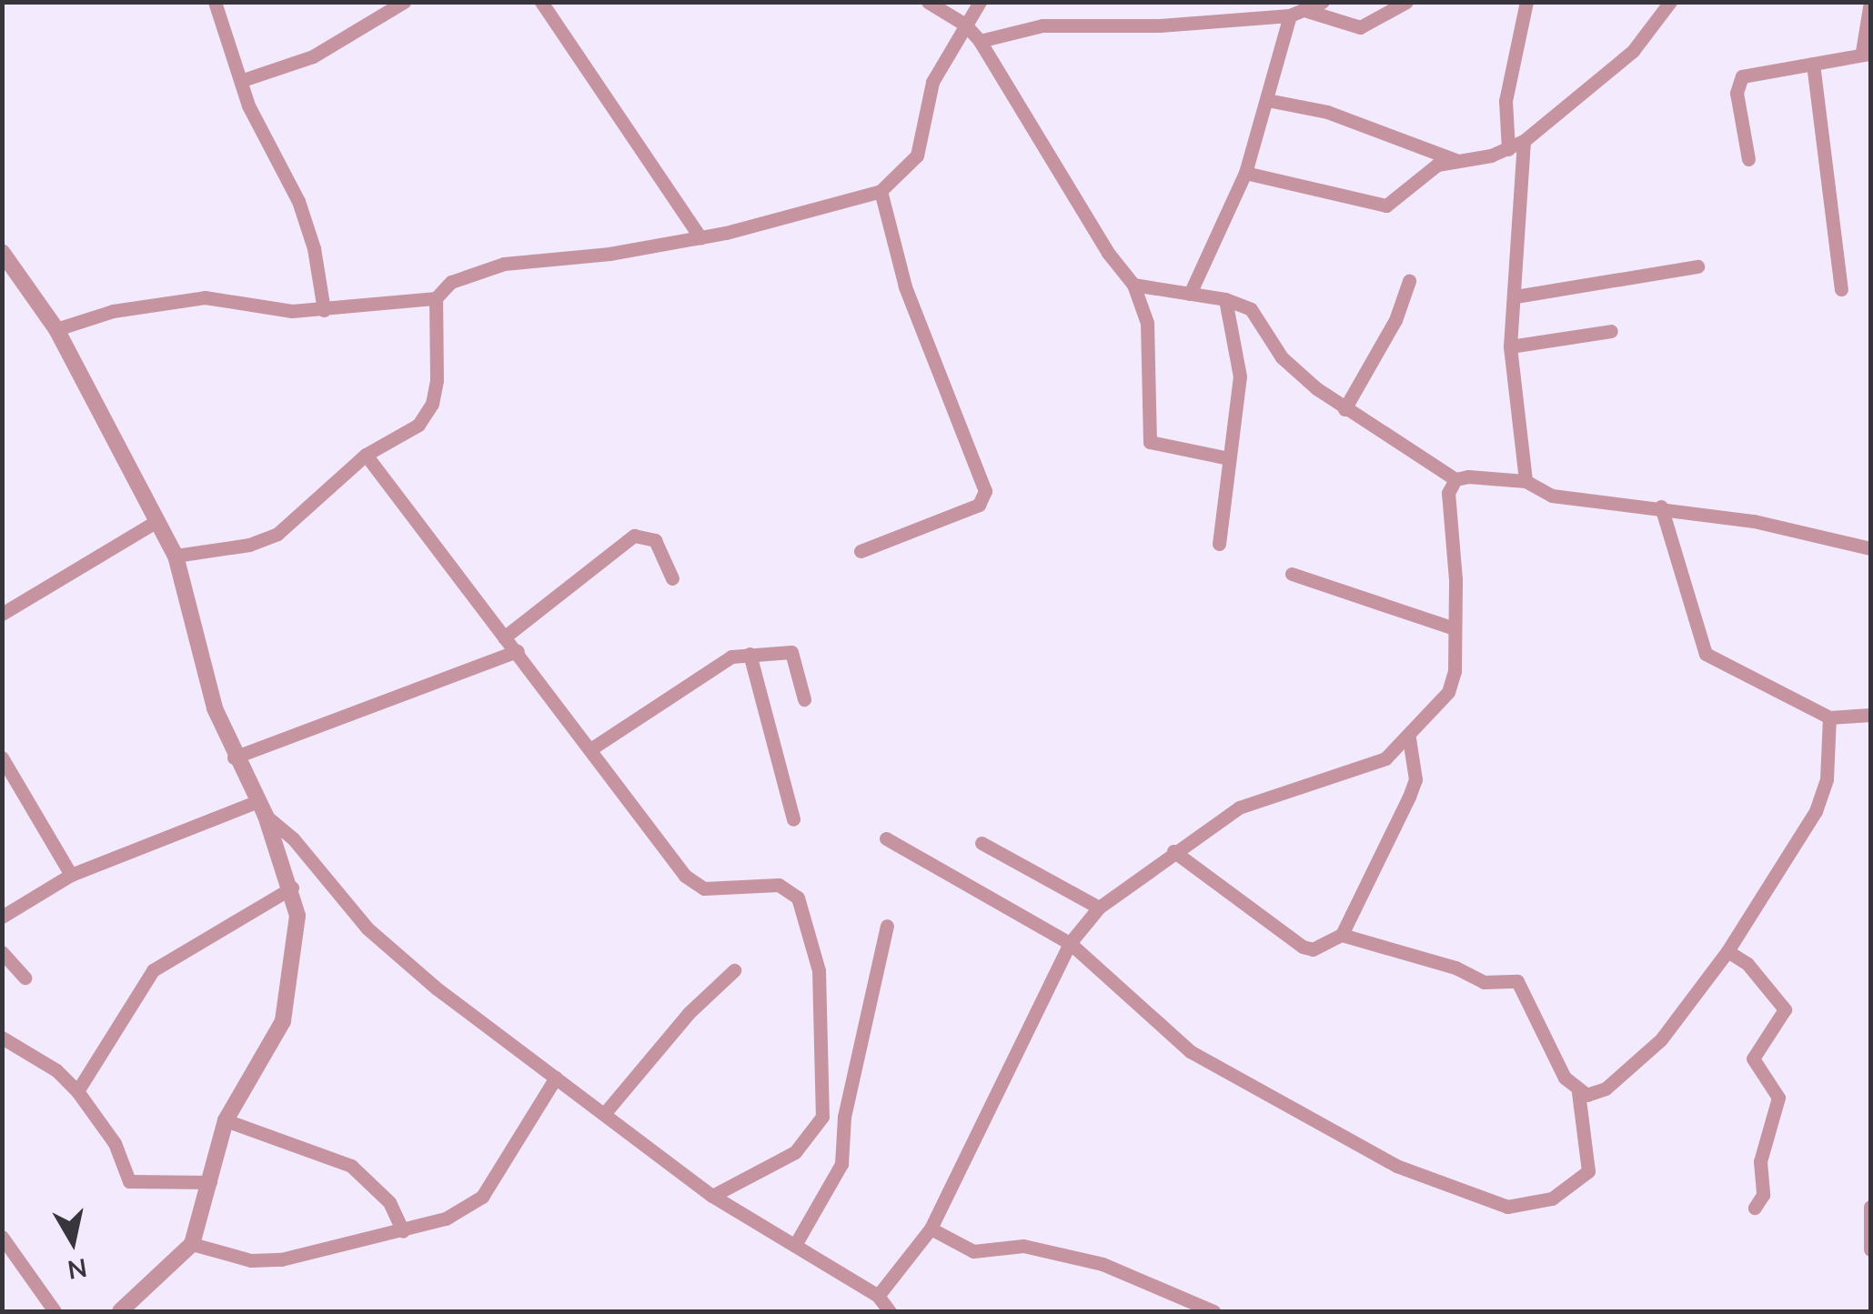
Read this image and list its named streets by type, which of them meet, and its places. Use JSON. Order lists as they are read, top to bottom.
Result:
{
  "north": "bottom"
}
